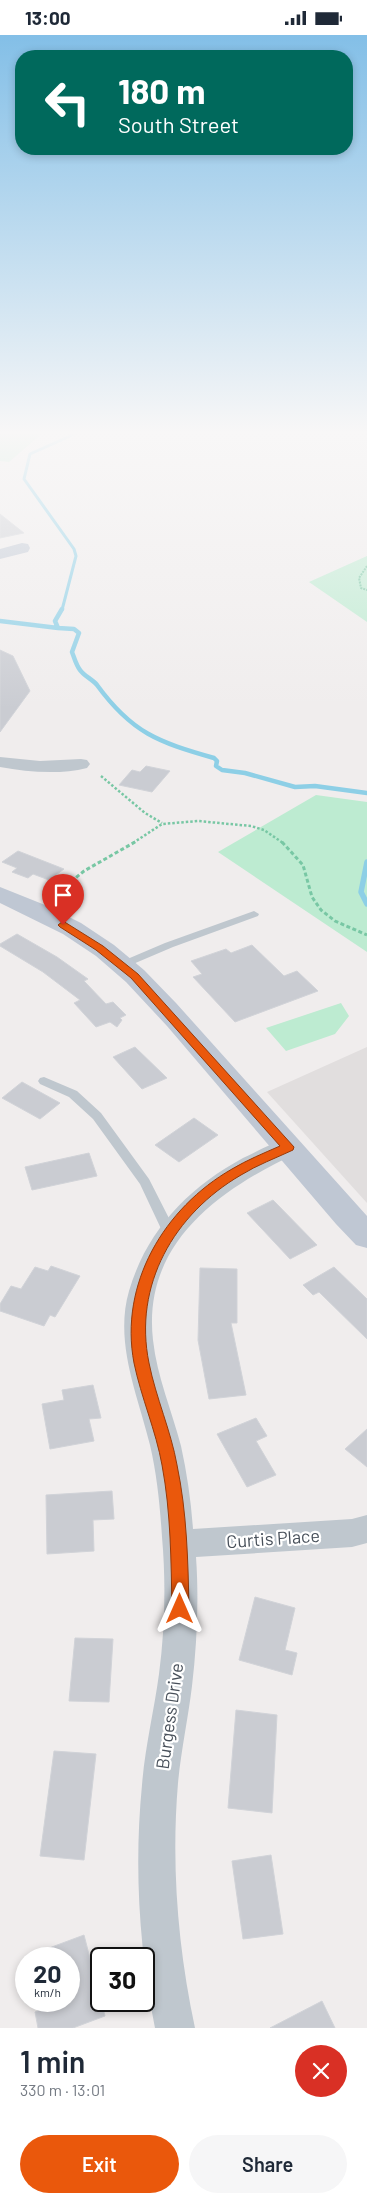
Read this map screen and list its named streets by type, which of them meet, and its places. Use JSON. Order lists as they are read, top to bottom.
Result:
{
  "streets": {
    "street": ["Curtis Place", "Burgess Drive"]
  },
  "crossings": [
    ["Curtis Place", "Burgess Drive"]
  ],
  "page": {
    "status": "13:00",
    "turn": ["180 m", "South Street"],
    "speed": "20 km/h",
    "limit": "30",
    "heading": ["1 min", "330 m · 13:01"],
    "buttons": ["Exit", "Share"]
  }
}
